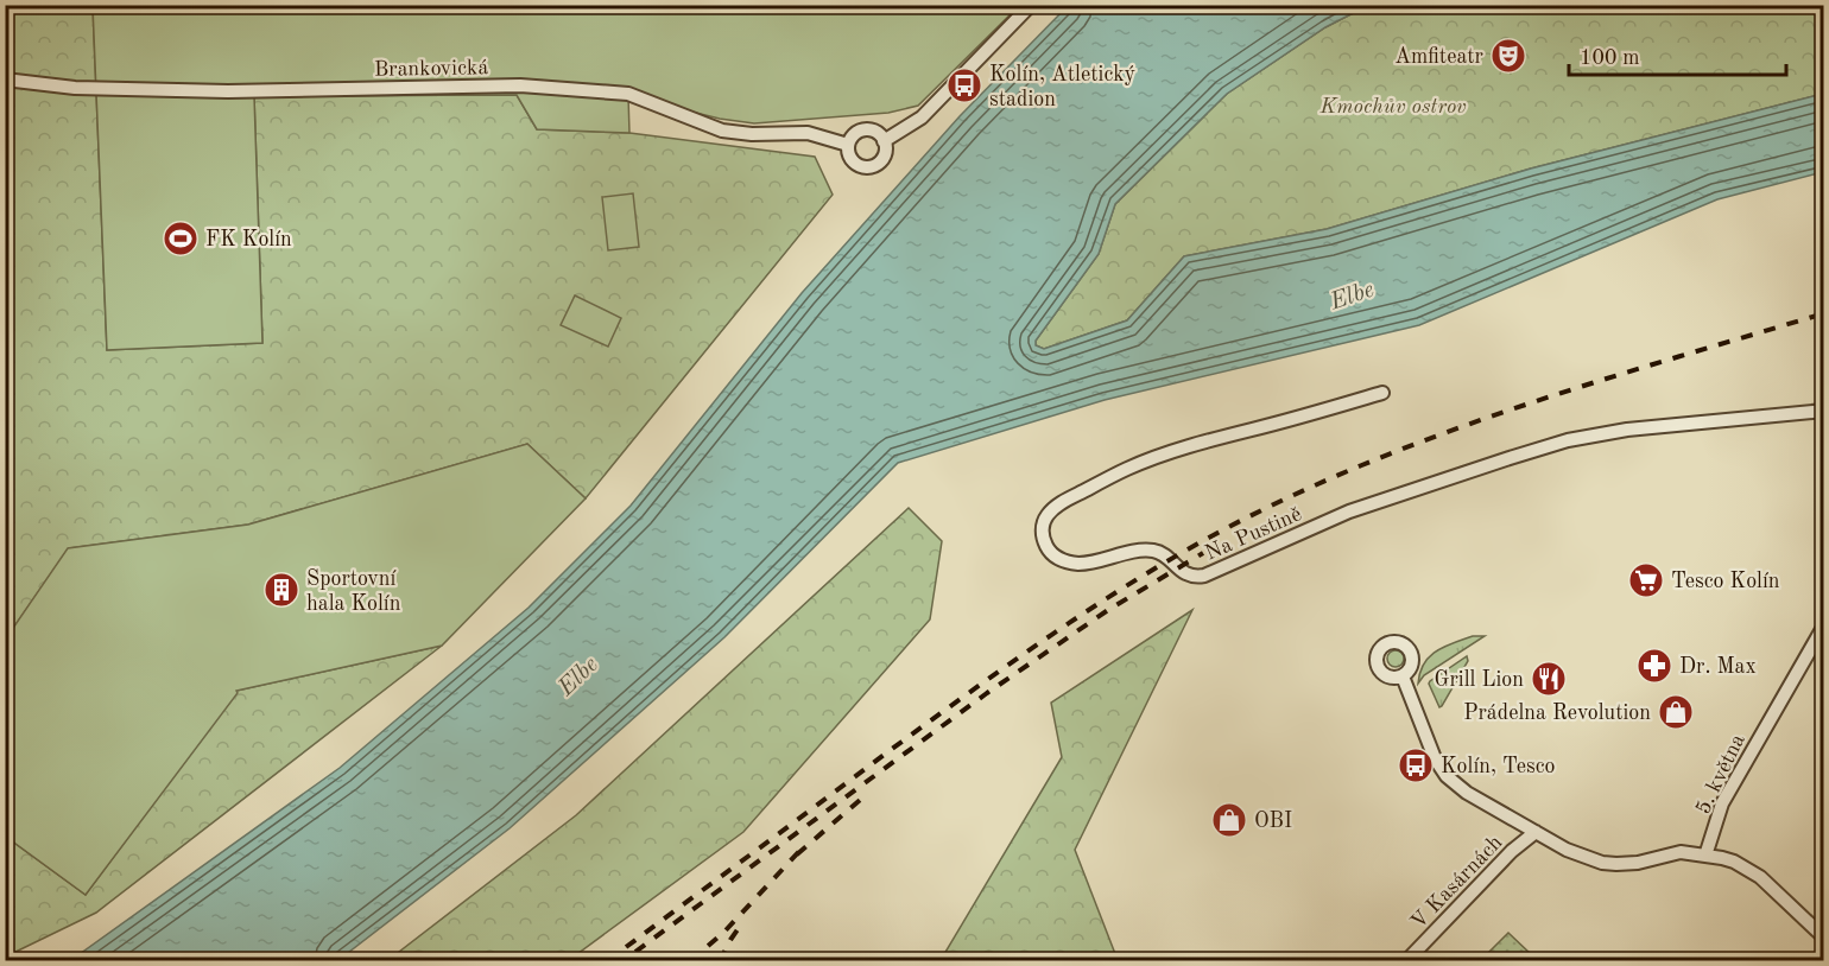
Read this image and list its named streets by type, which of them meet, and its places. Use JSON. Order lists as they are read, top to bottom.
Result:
{
  "streets": {
    "street": [
      "Brankovická",
      "Na Pustině",
      "5. května",
      "V Kasárnách"
    ]
  },
  "crossings": [
    ["5. května", "V Kasárnách"]
  ],
  "water": ["Elbe"],
  "parks": ["Kmochův ostrov"],
  "places": {
    "theatre": ["Amfiteatr"],
    "bus stop": ["Kolín, Atletický stadion", "Kolín, Tesco"],
    "sports": ["FK Kolín"],
    "supermarket": ["Tesco Kolín"],
    "building": ["Sportovní hala Kolín"],
    "pharmacy": ["Dr. Max"],
    "restaurant": ["Grill Lion"],
    "shop": ["Prádelna Revolution", "OBI"]
  },
  "scale_bar": "100 m"
}
